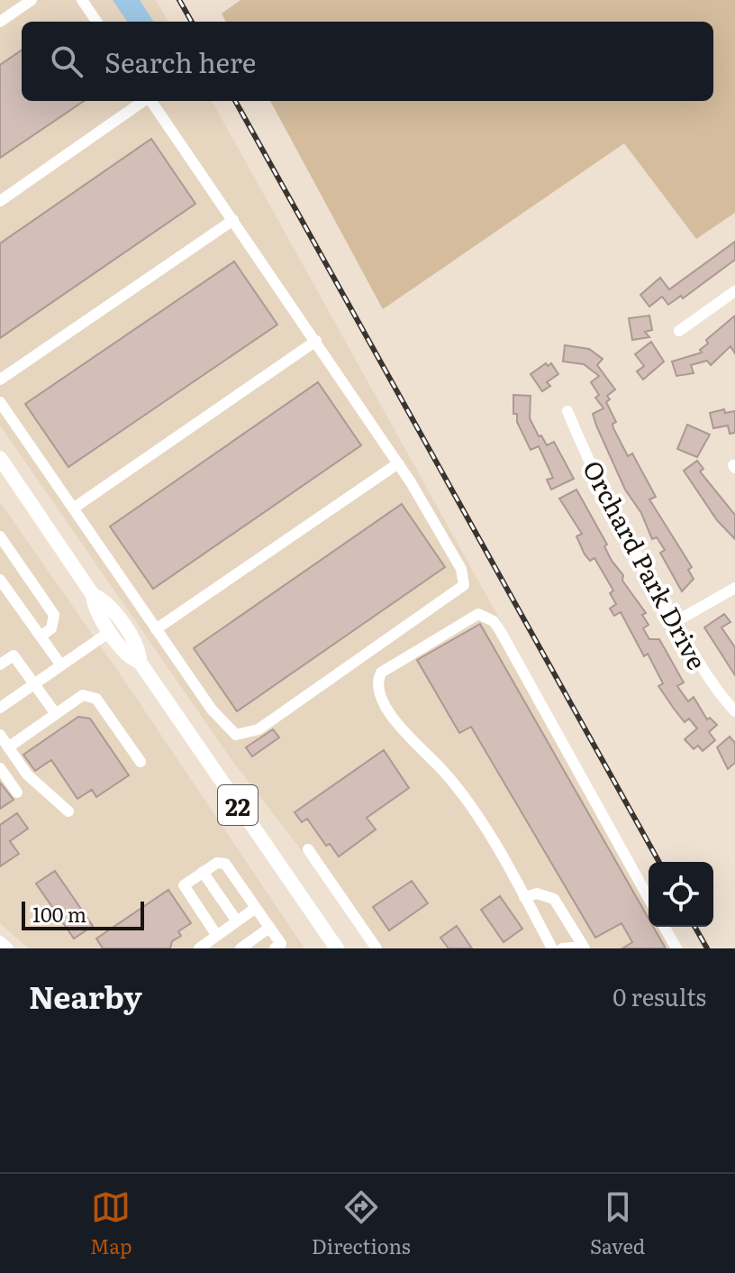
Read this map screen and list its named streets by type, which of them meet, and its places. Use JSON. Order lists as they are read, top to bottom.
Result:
{
  "streets": {
    "main road": ["22"],
    "street": ["Orchard Park Drive"]
  },
  "scale_bar": "100 m",
  "page": {
    "search": "Search here",
    "scale": "100 m",
    "heading": ["Nearby", "0 results"],
    "nav": ["Map", "Directions", "Saved"]
  }
}
